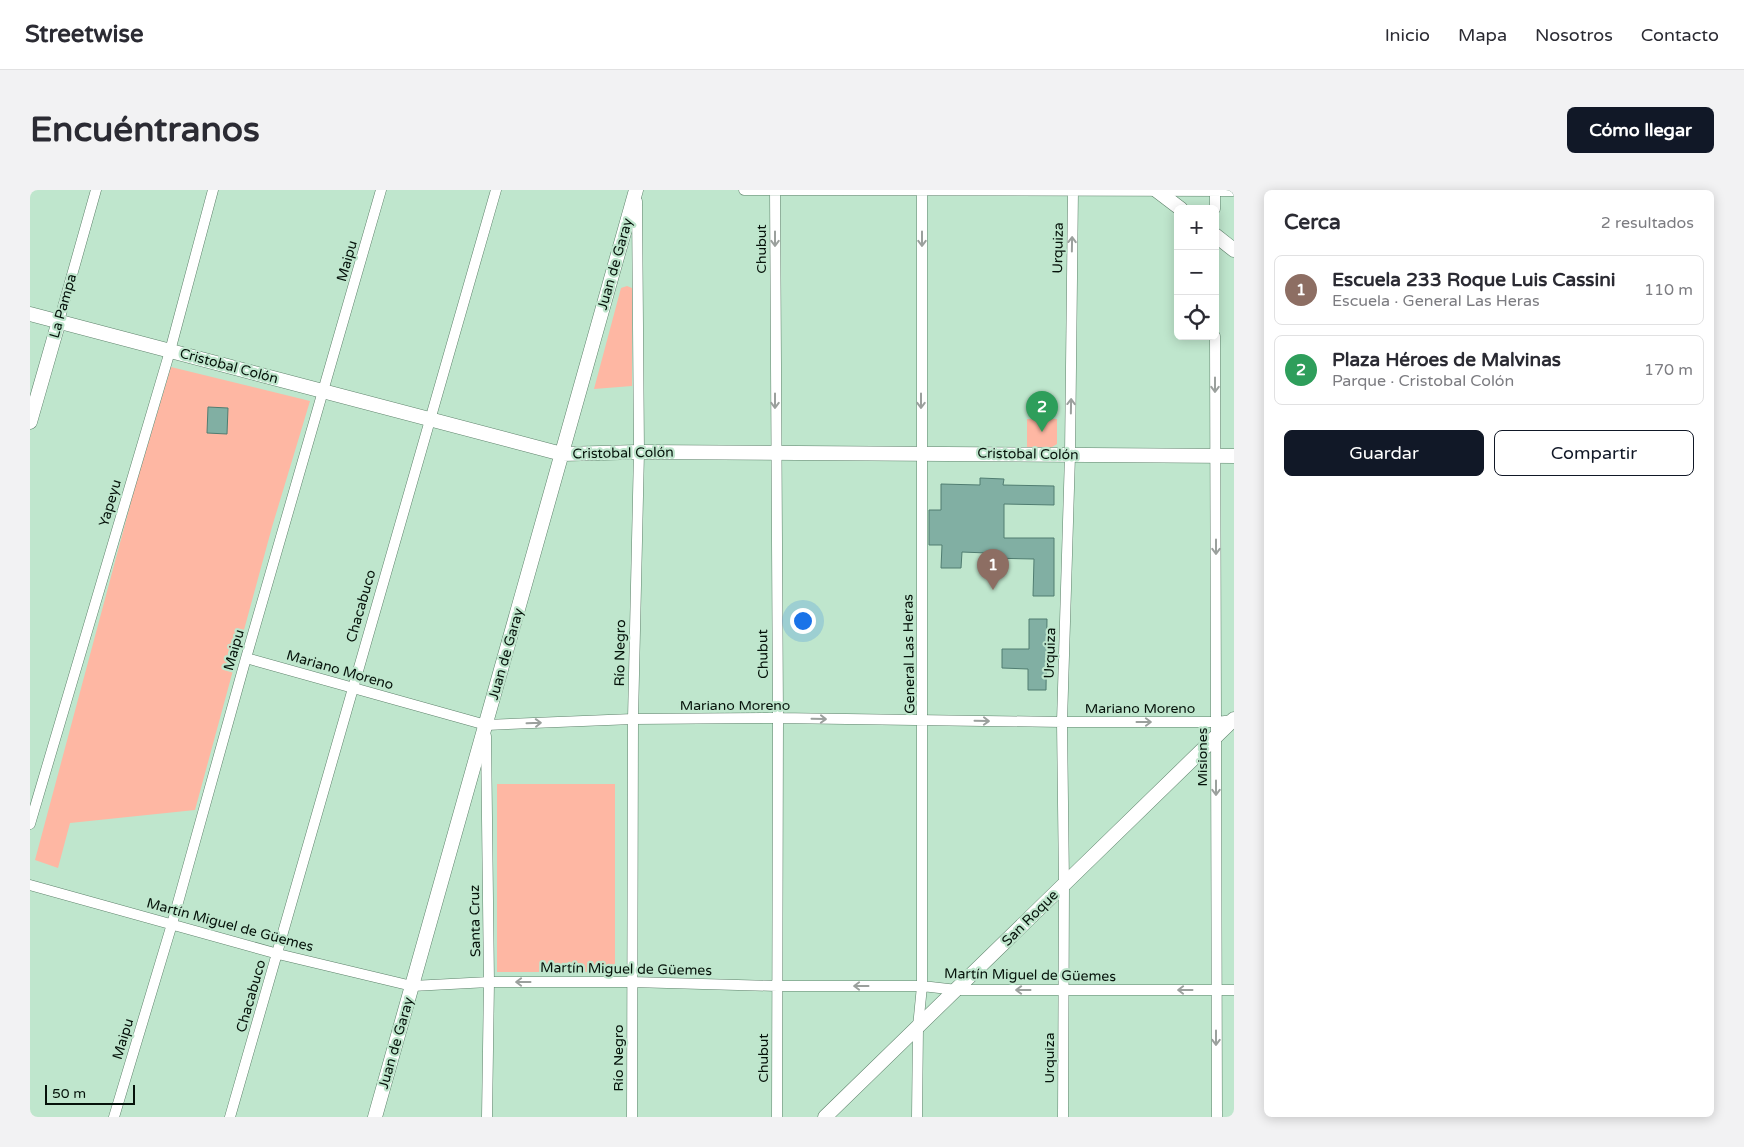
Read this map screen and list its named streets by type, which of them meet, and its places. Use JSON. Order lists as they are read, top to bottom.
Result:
{
  "streets": {
    "street": [
      "Urquiza",
      "Chubut",
      "Maipu",
      "Juan de Garay",
      "La Pampa",
      "Cristobal Colón",
      "Yapeyu",
      "Chacabuco",
      "Río Negro",
      "General Las Heras",
      "Mariano Moreno",
      "Misiones",
      "San Roque",
      "Santa Cruz",
      "Martín Miguel de Güemes"
    ]
  },
  "crossings": [
    ["Urquiza", "Cristobal Colón"],
    ["Urquiza", "Mariano Moreno"],
    ["Urquiza", "San Roque"],
    ["Urquiza", "Martín Miguel de Güemes"],
    ["Chubut", "Cristobal Colón"],
    ["Chubut", "Mariano Moreno"],
    ["Chubut", "Martín Miguel de Güemes"],
    ["Maipu", "Cristobal Colón"],
    ["Maipu", "Mariano Moreno"],
    ["Maipu", "Martín Miguel de Güemes"],
    ["Juan de Garay", "Cristobal Colón"],
    ["Juan de Garay", "Río Negro"],
    ["Juan de Garay", "Mariano Moreno"],
    ["Juan de Garay", "Santa Cruz"],
    ["Juan de Garay", "Martín Miguel de Güemes"],
    ["La Pampa", "Cristobal Colón"],
    ["Cristobal Colón", "Yapeyu"],
    ["Cristobal Colón", "Chacabuco"],
    ["Cristobal Colón", "Río Negro"],
    ["Cristobal Colón", "General Las Heras"],
    ["Cristobal Colón", "Misiones"],
    ["Chacabuco", "Mariano Moreno"],
    ["Chacabuco", "Martín Miguel de Güemes"],
    ["Río Negro", "Mariano Moreno"],
    ["Río Negro", "Martín Miguel de Güemes"],
    ["General Las Heras", "Mariano Moreno"],
    ["General Las Heras", "San Roque"],
    ["General Las Heras", "Martín Miguel de Güemes"],
    ["Mariano Moreno", "Misiones"],
    ["Mariano Moreno", "San Roque"],
    ["Mariano Moreno", "Santa Cruz"],
    ["Misiones", "San Roque"],
    ["Misiones", "Martín Miguel de Güemes"],
    ["San Roque", "Martín Miguel de Güemes"],
    ["Santa Cruz", "Martín Miguel de Güemes"]
  ],
  "one_way": ["Mariano Moreno", "Misiones", "Martín Miguel de Güemes"],
  "scale_bar": "50 m",
  "page": {
    "header": "Streetwise",
    "nav": [
      "Inicio",
      "Mapa",
      "Nosotros",
      "Contacto"
    ],
    "buttons": [
      "Cómo llegar",
      ["Guardar", "Compartir"]
    ],
    "title": "Encuéntranos",
    "heading": ["Cerca", "2 resultados"],
    "map_buttons": ["+", "−"],
    "list": [
      {
        "mark": "1",
        "name": "Escuela 233 Roque Luis Cassini",
        "note": "Escuela · General Las Heras",
        "value": "110 m"
      },
      {
        "mark": "2",
        "name": "Plaza Héroes de Malvinas",
        "note": "Parque · Cristobal Colón",
        "value": "170 m"
      }
    ],
    "pins": ["2", "1"],
    "scale": "50 m"
  }
}
